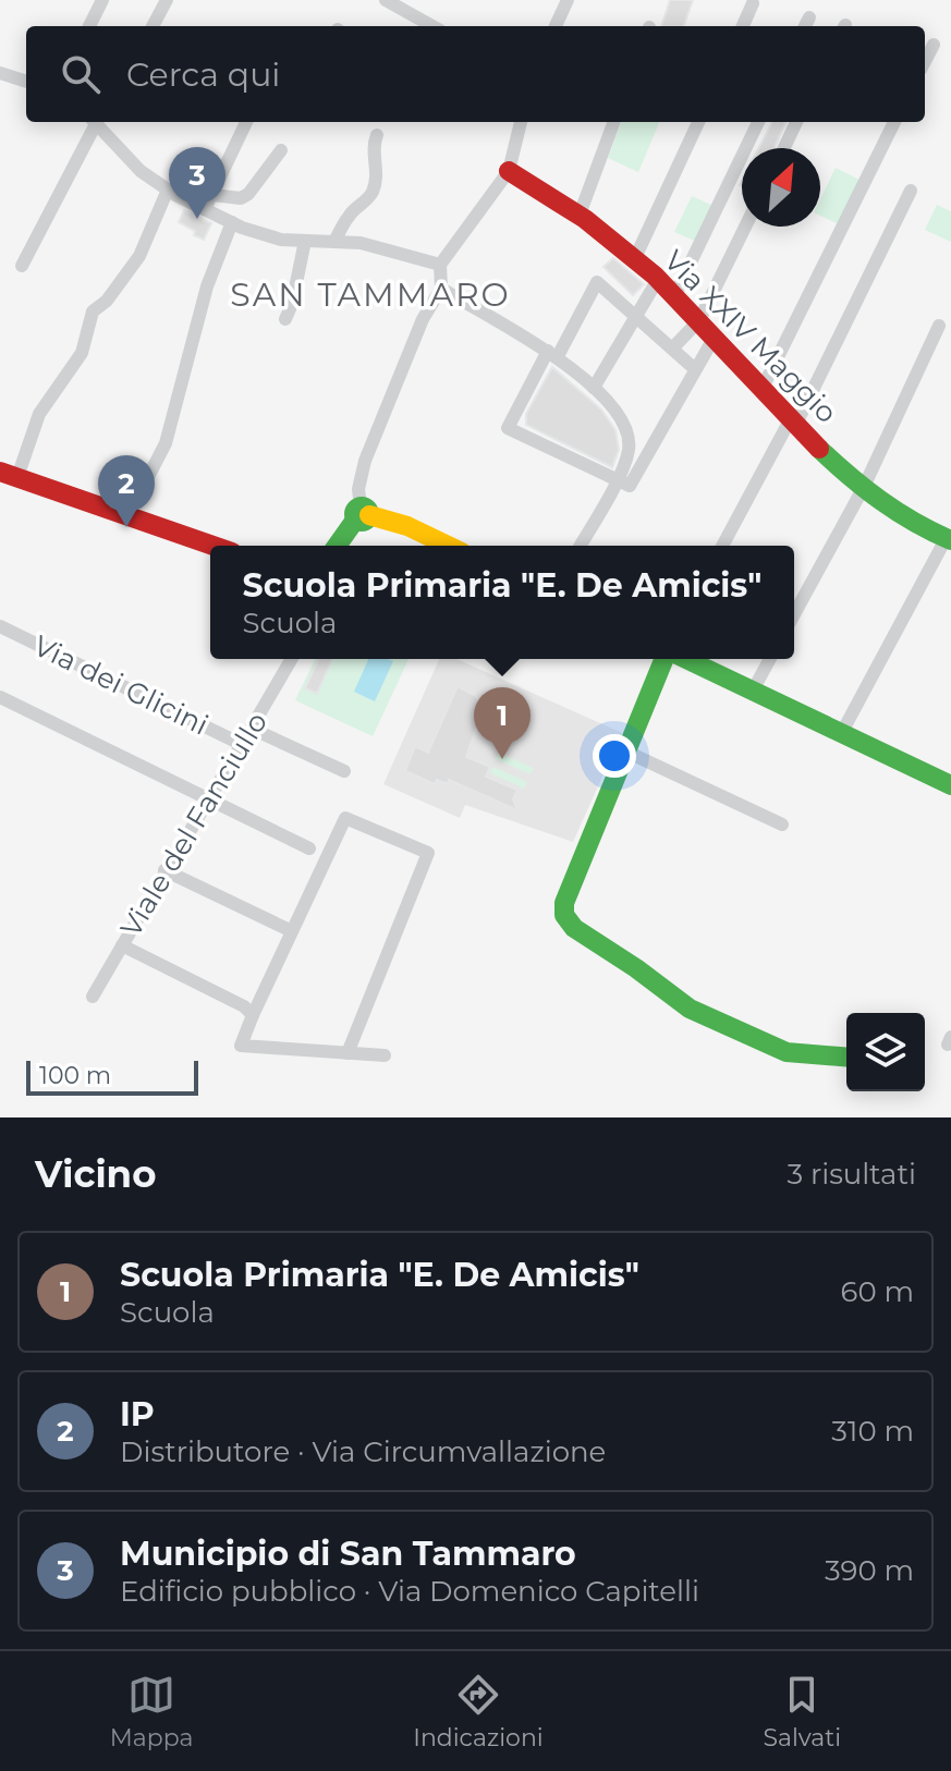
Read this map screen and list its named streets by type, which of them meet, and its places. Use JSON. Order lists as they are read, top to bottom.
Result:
{
  "streets": {
    "street": ["Via XXIV Maggio", "Via dei Glicini", "Viale del Fanciullo"]
  },
  "crossings": [
    ["Via dei Glicini", "Viale del Fanciullo"]
  ],
  "districts": ["SAN TAMMARO"],
  "scale_bar": "100 m",
  "north": "top right",
  "page": {
    "search": "Cerca qui",
    "pins": ["3", "2", "1"],
    "popup": ["Scuola Primaria \"E. De Amicis\"", "Scuola"],
    "scale": "100 m",
    "heading": ["Vicino", "3 risultati"],
    "list": [
      {
        "mark": "1",
        "name": "Scuola Primaria \"E. De Amicis\"",
        "note": "Scuola",
        "value": "60 m"
      },
      {
        "mark": "2",
        "name": "IP",
        "note": "Distributore · Via Circumvallazione",
        "value": "310 m"
      },
      {
        "mark": "3",
        "name": "Municipio di San Tammaro",
        "note": "Edificio pubblico · Via Domenico Capitelli",
        "value": "390 m"
      }
    ],
    "nav": ["Mappa", "Indicazioni", "Salvati"]
  }
}
